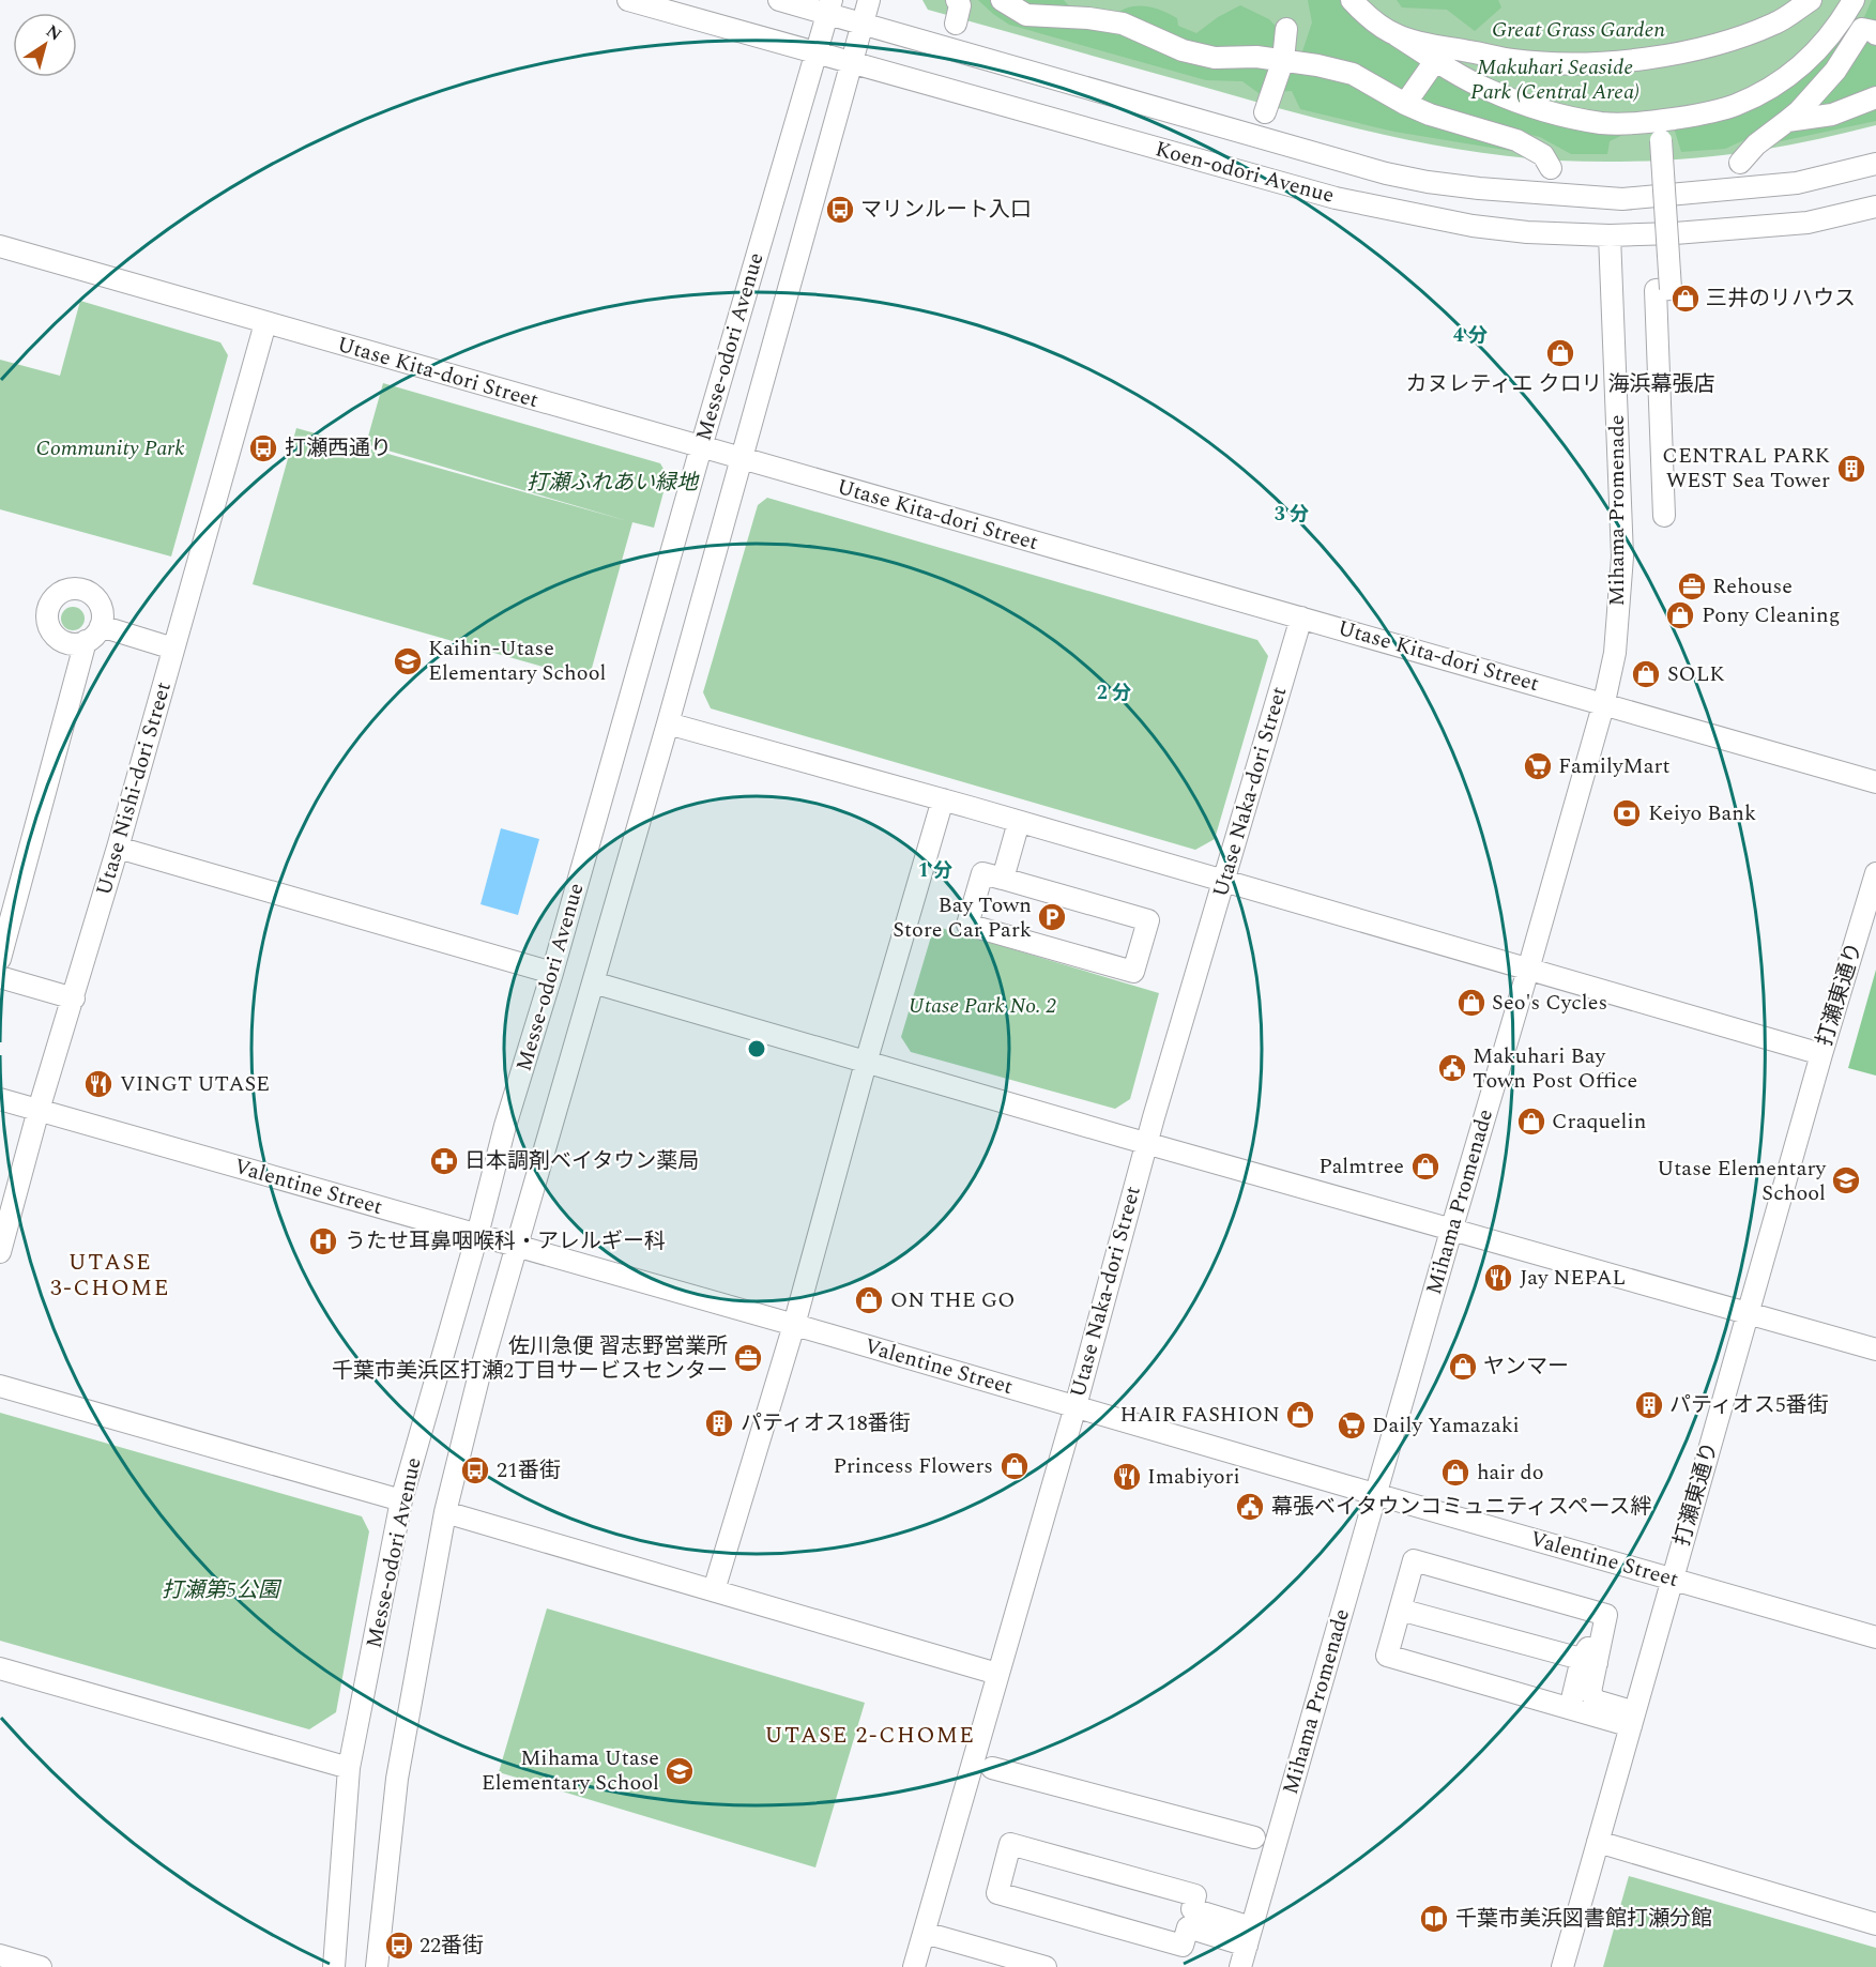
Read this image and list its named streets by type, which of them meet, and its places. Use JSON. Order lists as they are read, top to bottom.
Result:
{
  "streets": {
    "street": [
      "Koen-odori Avenue",
      "Messe-odori Avenue",
      "Utase Kita-dori Street",
      "Mihama Promenade",
      "Utase Nishi-dori Street",
      "Utase Naka-dori Street",
      "打瀬東通り",
      "Valentine Street"
    ]
  },
  "crossings": [
    ["Koen-odori Avenue", "Messe-odori Avenue"],
    ["Koen-odori Avenue", "Mihama Promenade"],
    ["Messe-odori Avenue", "Utase Kita-dori Street"],
    ["Messe-odori Avenue", "Valentine Street"],
    ["Utase Kita-dori Street", "Mihama Promenade"],
    ["Utase Kita-dori Street", "Utase Nishi-dori Street"],
    ["Utase Kita-dori Street", "Utase Naka-dori Street"],
    ["Mihama Promenade", "Valentine Street"],
    ["Utase Nishi-dori Street", "Valentine Street"],
    ["Utase Naka-dori Street", "Valentine Street"],
    ["打瀬東通り", "Valentine Street"]
  ],
  "districts": ["UTASE 3-CHOME", "UTASE 2-CHOME"],
  "parks": [
    "Great Grass Garden",
    "Makuhari Seaside Park (Central Area)",
    "Community Park",
    "打瀬ふれあい緑地",
    "Utase Park No. 2",
    "打瀬第5公園"
  ],
  "places": {
    "bus stop": [
      "マリンルート入口",
      "打瀬西通り",
      "21番街",
      "22番街"
    ],
    "shop": [
      "三井のリハウス",
      "カヌレティエ クロリ 海浜幕張店",
      "Pony Cleaning",
      "SOLK",
      "Seo's Cycles",
      "Craquelin",
      "Palmtree",
      "ON THE GO",
      "ヤンマー",
      "HAIR FASHION",
      "Princess Flowers",
      "hair do"
    ],
    "building": ["CENTRAL PARK WEST Sea Tower", "パティオス5番街", "パティオス18番街"],
    "office": ["Rehouse", "佐川急便 習志野営業所 千葉市美浜区打瀬2丁目サービスセンター"],
    "school or university": ["Kaihin-Utase Elementary School", "Utase Elementary School", "Mihama Utase Elementary School"],
    "supermarket": ["FamilyMart", "Daily Yamazaki"],
    "bank": ["Keiyo Bank"],
    "parking": ["Bay Town Store Car Park"],
    "public building": ["Makuhari Bay Town Post Office", "幕張ベイタウンコミュニティスペース絆"],
    "restaurant": ["VINGT UTASE", "Jay NEPAL", "Imabiyori"],
    "pharmacy": ["日本調剤ベイタウン薬局"],
    "hospital": ["うたせ耳鼻咽喉科・アレルギー科"],
    "library": ["千葉市美浜図書館打瀬分館"]
  },
  "north": "top right",
  "rings": [
    "4 分",
    "3 分",
    "2 分",
    "1 分"
  ]
}
